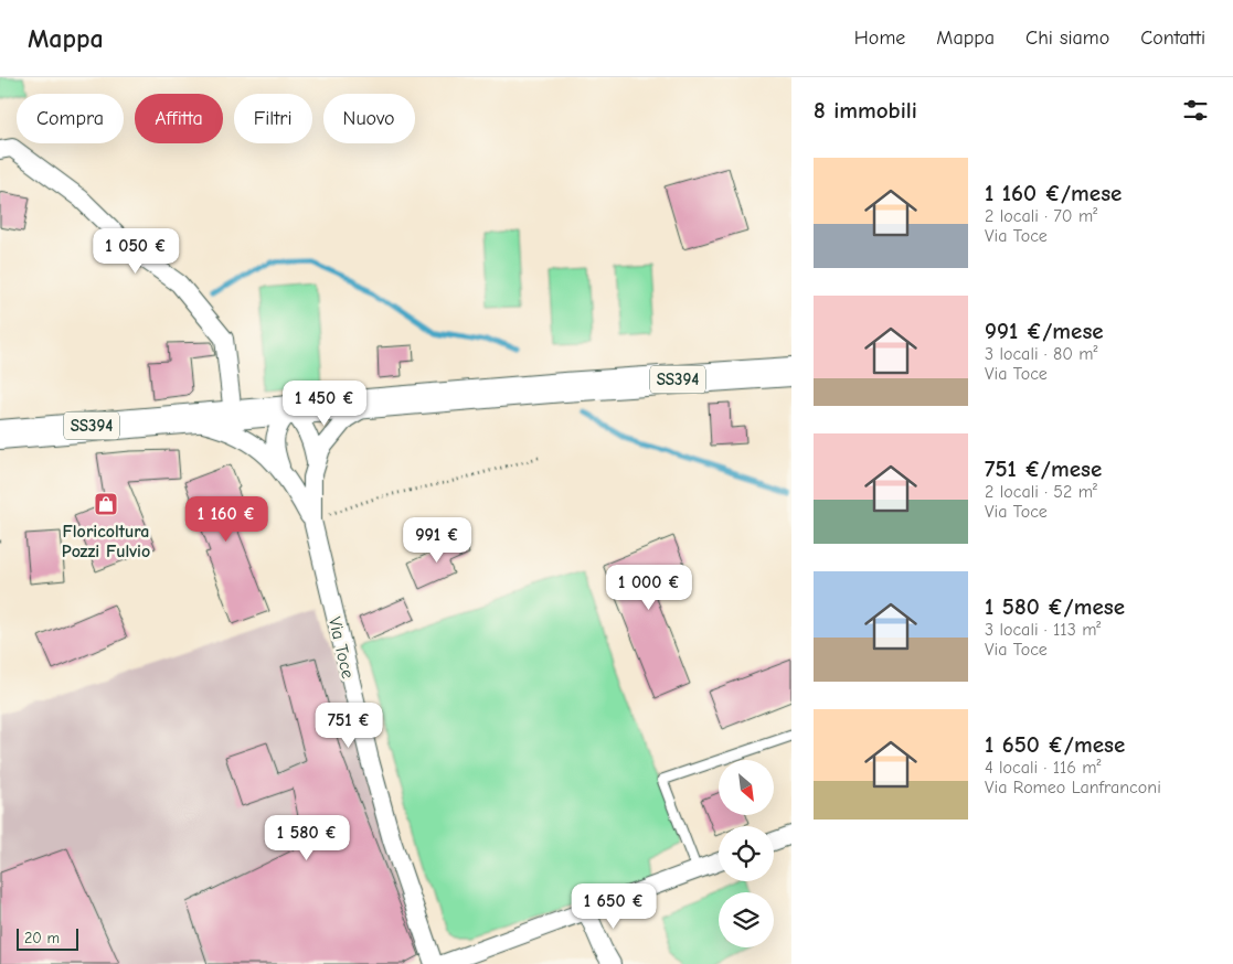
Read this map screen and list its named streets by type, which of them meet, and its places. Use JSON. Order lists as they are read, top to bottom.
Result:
{
  "streets": {
    "main road": ["SS394"],
    "street": ["Via Toce"]
  },
  "crossings": [
    ["SS394", "Via Toce"]
  ],
  "places": {
    "shop": ["Floricoltura Pozzi Fulvio"]
  },
  "scale_bar": "20 m",
  "north": "bottom right",
  "page": {
    "header": "Mappa",
    "nav": [
      "Home",
      "Mappa",
      "Chi siamo",
      "Contatti"
    ],
    "heading": "8 immobili",
    "chip": [
      "Compra",
      "Affitta",
      "Filtri",
      "Nuovo"
    ],
    "list": [
      {
        "name": "1 160 €/mese",
        "note": "2 locali · 70 m² · Via Toce"
      },
      {
        "name": "991 €/mese",
        "note": "3 locali · 80 m² · Via Toce"
      },
      {
        "name": "751 €/mese",
        "note": "2 locali · 52 m² · Via Toce"
      },
      {
        "name": "1 580 €/mese",
        "note": "3 locali · 113 m² · Via Toce"
      },
      {
        "name": "1 650 €/mese",
        "note": "4 locali · 116 m² · Via Romeo Lanfranconi"
      }
    ],
    "price": [
      "1 050 €",
      "1 450 €",
      "1 160 €",
      "991 €",
      "1 000 €",
      "751 €",
      "1 580 €",
      "1 650 €"
    ],
    "scale": "20 m"
  }
}
